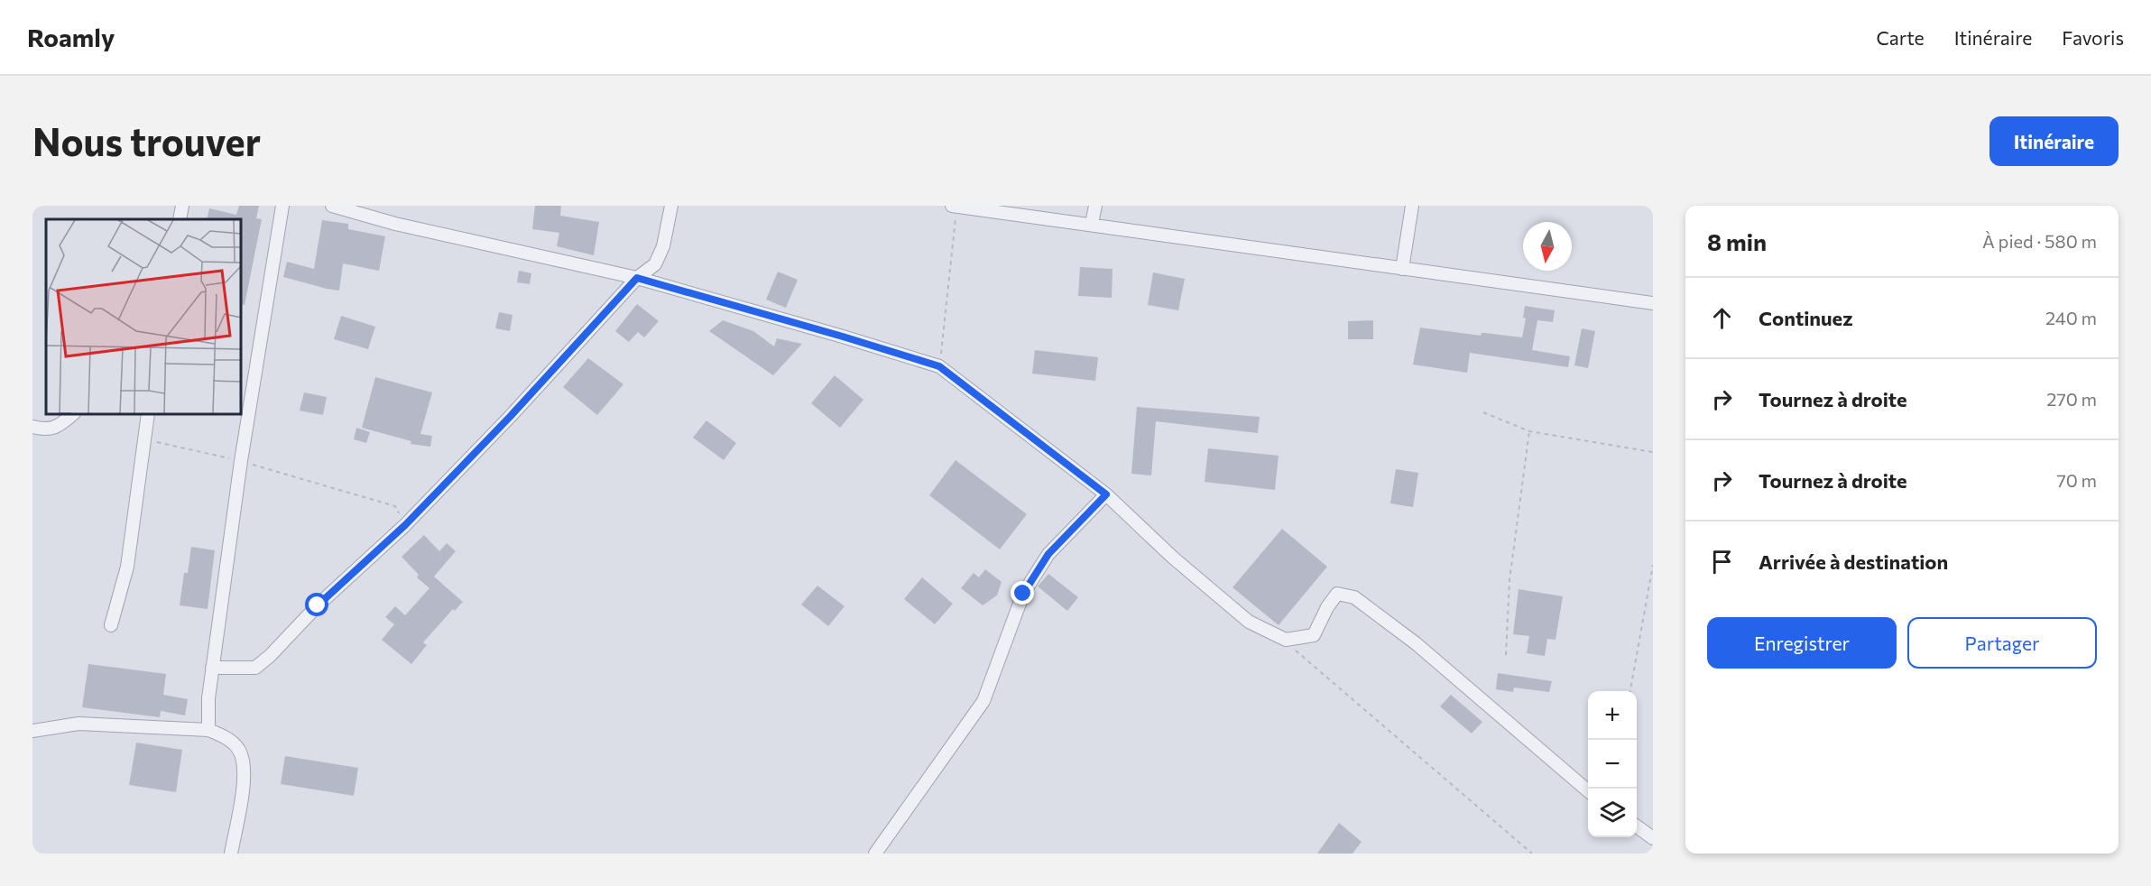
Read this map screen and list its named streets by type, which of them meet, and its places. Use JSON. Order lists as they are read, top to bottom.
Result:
{
  "north": "bottom",
  "page": {
    "header": "Roamly",
    "nav": ["Carte", "Itinéraire", "Favoris"],
    "buttons": [
      "Itinéraire",
      ["Enregistrer", "Partager"]
    ],
    "title": "Nous trouver",
    "heading": ["8 min", "À pied · 580 m"],
    "list": [
      ["Continuez", "240 m"],
      ["Tournez à droite", "270 m"],
      ["Tournez à droite", "70 m"],
      "Arrivée à destination"
    ],
    "map_buttons": ["+", "−"]
  }
}
